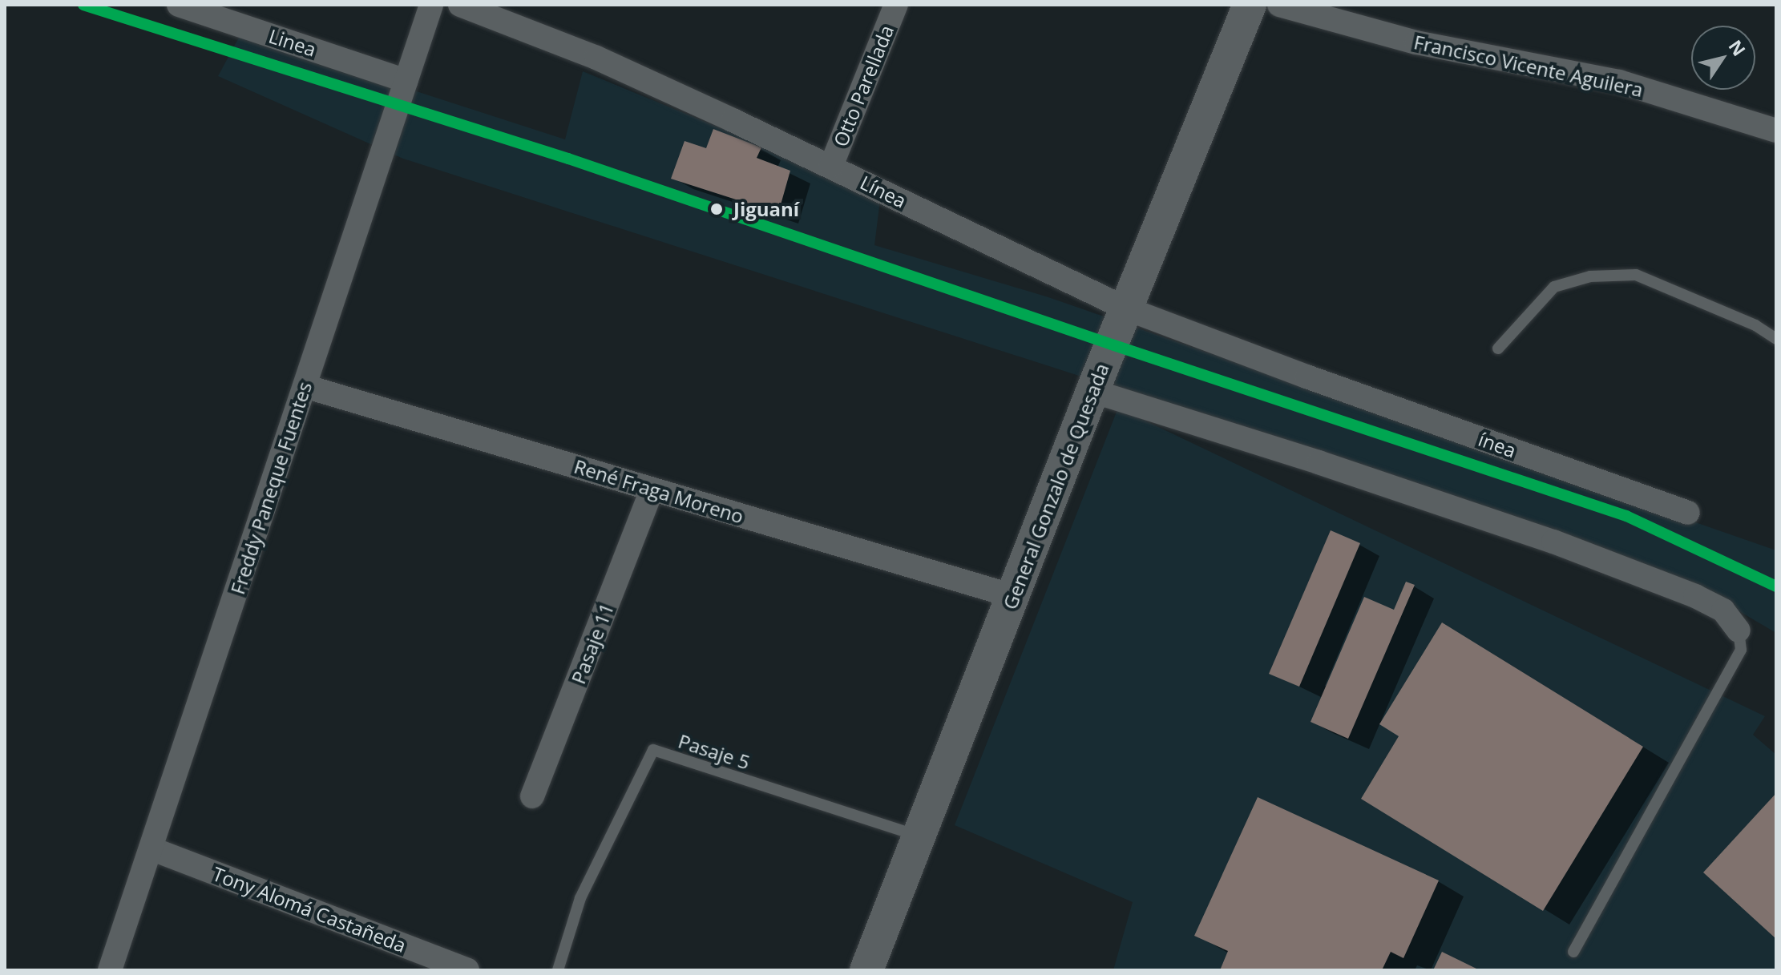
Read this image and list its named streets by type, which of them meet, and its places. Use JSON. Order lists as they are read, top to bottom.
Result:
{
  "streets": {
    "street": [
      "Linea",
      "Francisco Vicente Aguilera",
      "Otto Parellada",
      "Línea",
      "ínea",
      "General Gonzalo de Quesada",
      "Freddy Paneque Fuentes",
      "René Fraga Moreno",
      "Pasaje 11",
      "Tony Alomá Castañeda"
    ],
    "lane": ["Pasaje 5"]
  },
  "crossings": [
    ["Linea", "Freddy Paneque Fuentes"],
    ["Otto Parellada", "Línea"],
    ["Línea", "ínea"],
    ["Línea", "General Gonzalo de Quesada"],
    ["General Gonzalo de Quesada", "René Fraga Moreno"],
    ["General Gonzalo de Quesada", "Pasaje 5"],
    ["Freddy Paneque Fuentes", "René Fraga Moreno"],
    ["Freddy Paneque Fuentes", "Tony Alomá Castañeda"],
    ["René Fraga Moreno", "Pasaje 11"]
  ],
  "places": ["Jiguaní"],
  "north": "top right"
}
